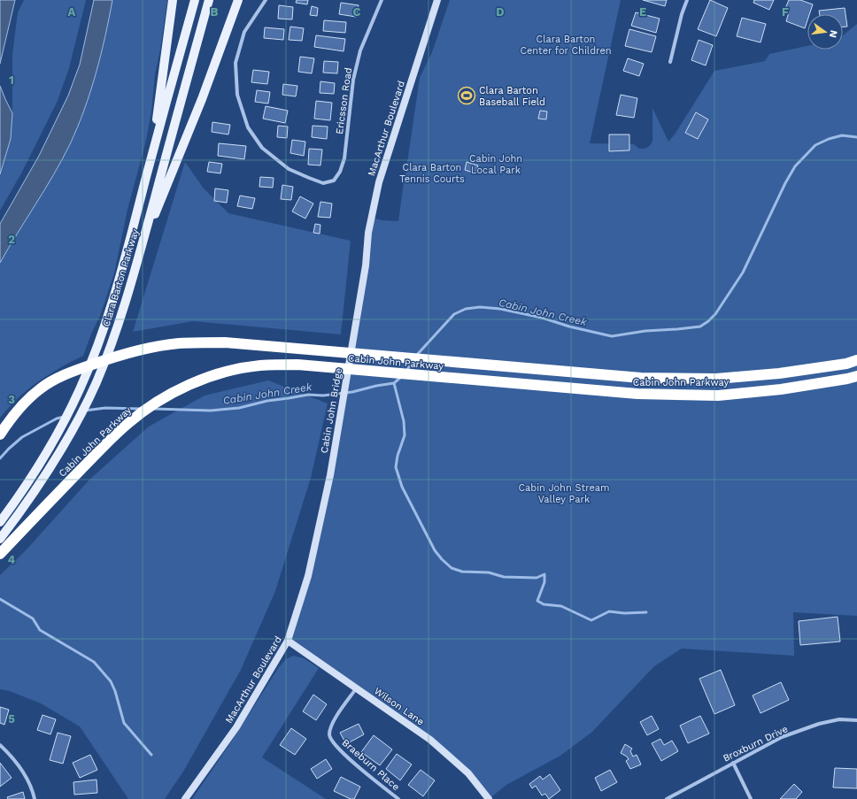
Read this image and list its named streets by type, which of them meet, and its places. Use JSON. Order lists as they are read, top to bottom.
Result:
{
  "streets": {
    "highway": ["Cabin John Parkway"],
    "main road": [
      "MacArthur Boulevard",
      "Clara Barton Parkway",
      "Cabin John Bridge",
      "Wilson Lane"
    ],
    "street": ["Ericsson Road", "Broxburn Drive", "Braeburn Place"]
  },
  "crossings": [
    ["MacArthur Boulevard", "Cabin John Bridge"],
    ["MacArthur Boulevard", "Wilson Lane"],
    ["Wilson Lane", "Braeburn Place"]
  ],
  "water": ["Cabin John Creek"],
  "parks": [
    "Clara Barton Center for Children",
    "Cabin John Local Park",
    "Clara Barton Tennis Courts",
    "Cabin John Stream Valley Park"
  ],
  "places": {
    "sports": ["Clara Barton Baseball Field"]
  },
  "north": "right",
  "grid": {
    "columns": [
      "A",
      "B",
      "C",
      "D",
      "E",
      "F"
    ],
    "rows": [
      "1",
      "2",
      "3",
      "4",
      "5"
    ]
  }
}
